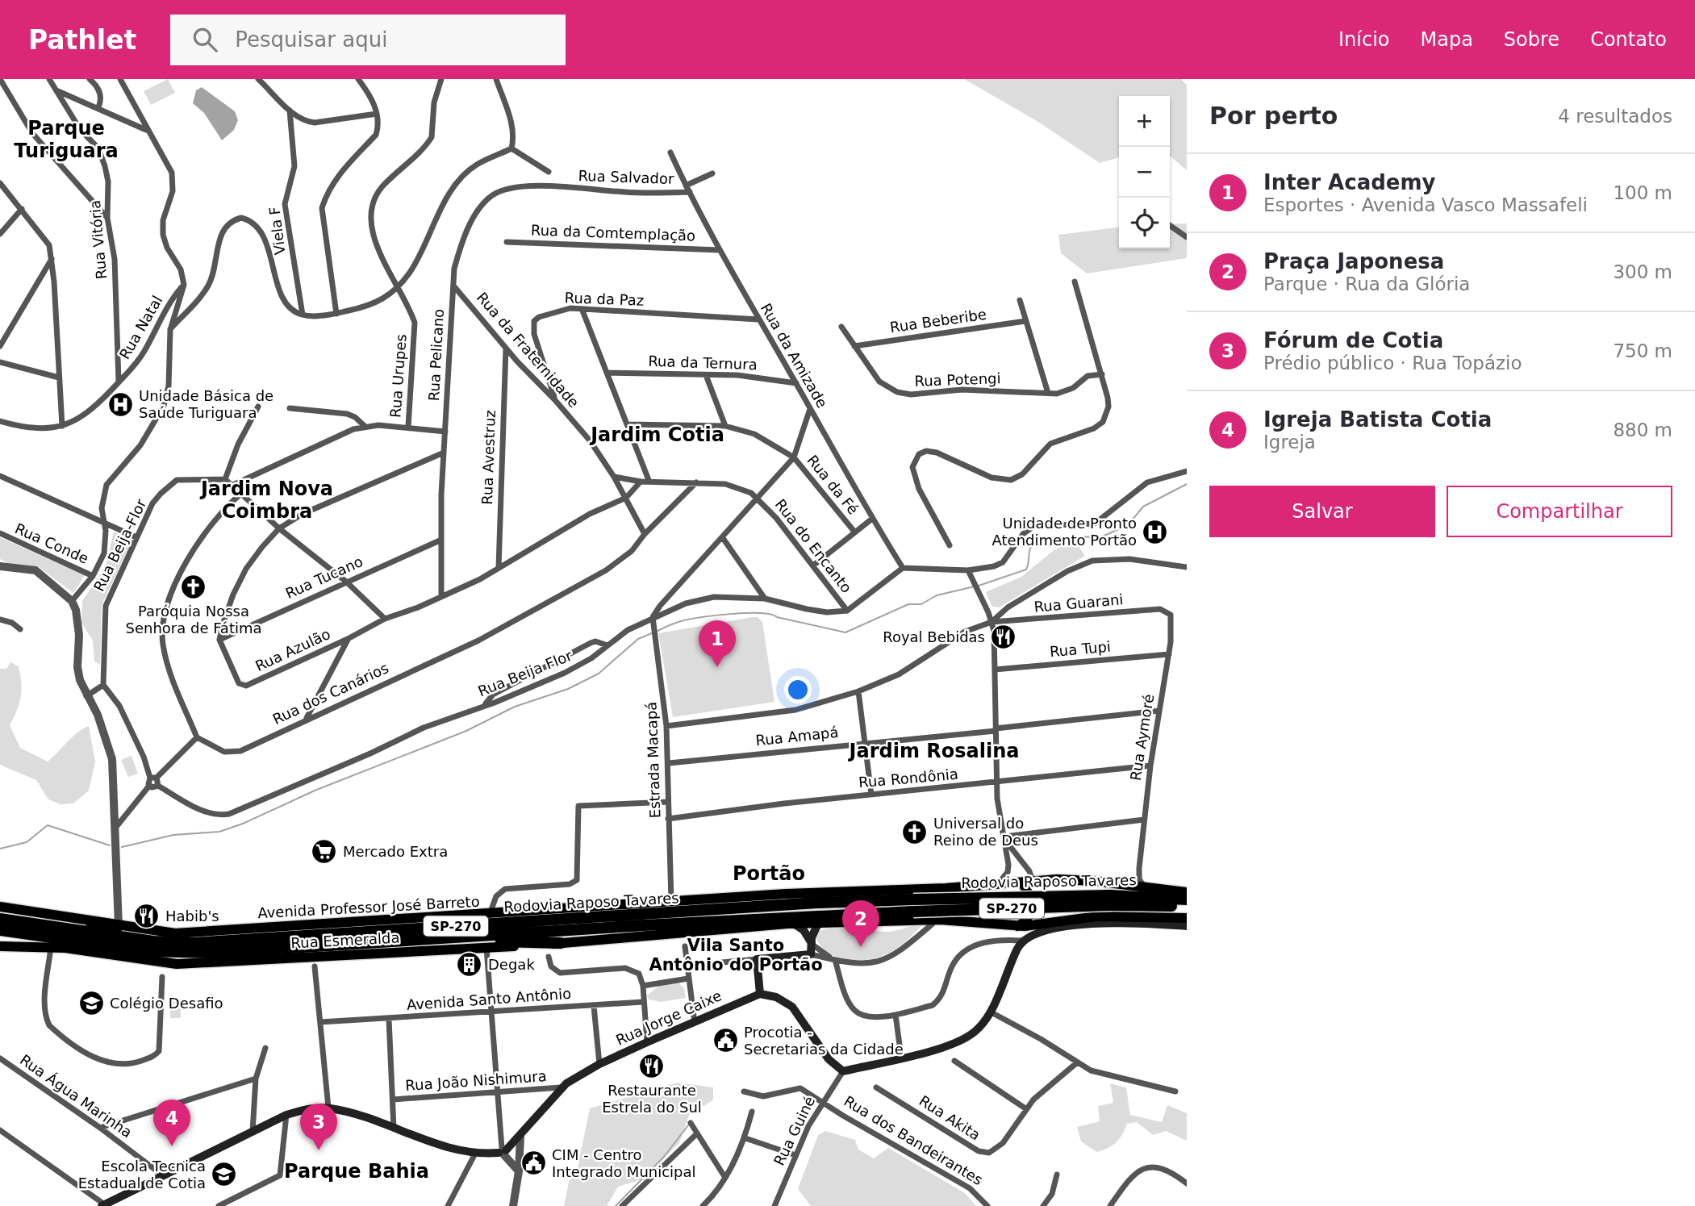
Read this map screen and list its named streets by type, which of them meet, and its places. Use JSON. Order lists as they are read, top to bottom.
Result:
{
  "streets": {
    "highway": [
      "Rodovia Raposo Tavares",
      "Avenida Professor José Barreto",
      "SP-270",
      "Rua Esmeralda"
    ],
    "main road": ["Rua Jorge Caixe"],
    "street": [
      "Rua Salvador",
      "Viela F",
      "Rua da Comtemplação",
      "Rua Vitória",
      "Rua da Paz",
      "Rua Beberibe",
      "Rua Natal",
      "Rua da Fraternidade",
      "Rua Pelicano",
      "Rua da Amizade",
      "Rua da Ternura",
      "Rua Urupes",
      "Rua Potengi",
      "Rua Avestruz",
      "Rua da Fé",
      "Rua Conde",
      "Rua Beija-Flor",
      "Rua do Encanto",
      "Rua Tucano",
      "Rua Guarani",
      "Rua Tupi",
      "Rua Azulão",
      "Rua Beija Flor",
      "Rua dos Canários",
      "Rua Amapá",
      "Rua Aymoré",
      "Estrada Macapá",
      "Rua Rondônia",
      "Avenida Santo Antônio",
      "Rua João Nishimura",
      "Rua Água Marinha",
      "Rua Akita",
      "Rua Guiné",
      "Rua dos Bandeirantes"
    ]
  },
  "crossings": [
    ["Rua Salvador", "Rua Pelicano"],
    ["Rua Salvador", "Rua da Amizade"],
    ["Rua da Comtemplação", "Rua da Amizade"],
    ["Rua Vitória", "Rua Natal"],
    ["Rua da Paz", "Rua da Fraternidade"],
    ["Rua da Paz", "Rua da Amizade"],
    ["Rua Beberibe", "Rua Potengi"],
    ["Rua da Fraternidade", "Rua Pelicano"],
    ["Rua da Fraternidade", "Rua Avestruz"],
    ["Rua da Fraternidade", "Rua Azulão"],
    ["Rua da Fraternidade", "Rua dos Canários"],
    ["Rua Pelicano", "Rua Tucano"],
    ["Rua Pelicano", "Rua Azulão"],
    ["Rua da Amizade", "Rua da Ternura"],
    ["Rua da Amizade", "Rua Beija Flor"],
    ["Rua Avestruz", "Rua Azulão"],
    ["Rua da Fé", "Rua Beija Flor"],
    ["Rua do Encanto", "Rua Beija Flor"],
    ["Rua Tucano", "Rua Azulão"],
    ["Rua Guarani", "Rua Aymoré"],
    ["Rua Tupi", "Rua Aymoré"],
    ["Rua Beija Flor", "Estrada Macapá"],
    ["Rua Amapá", "Rua Aymoré"],
    ["Rua Amapá", "Estrada Macapá"],
    ["Rua Aymoré", "Rua Rondônia"],
    ["Estrada Macapá", "Rua Rondônia"],
    ["Estrada Macapá", "Avenida Professor José Barreto"],
    ["Rua Jorge Caixe", "Rua João Nishimura"],
    ["Rua Guiné", "Rua dos Bandeirantes"]
  ],
  "districts": [
    "Parque Turiguara",
    "Jardim Cotia",
    "Jardim Nova Coimbra",
    "Jardim Rosalina",
    "Portão",
    "Vila Santo Antônio do Portão",
    "Parque Bahia"
  ],
  "places": {
    "hospital": ["Unidade Básica de Saúde Turiguara", "Unidade de Pronto Atendimento Portão"],
    "church": ["Paróquia Nossa Senhora de Fátima", "Universal do Reino de Deus"],
    "restaurant": ["Royal Bebidas", "Habib's", "Restaurante Estrela do Sul"],
    "supermarket": ["Mercado Extra"],
    "building": ["Degak"],
    "school or university": ["Colégio Desafio", "Escola Tecnica Estadual de Cotia"],
    "public building": ["Procotia - Secretarias da Cidade", "CIM - Centro Integrado Municipal"]
  },
  "page": {
    "header": "Pathlet",
    "search": "Pesquisar aqui",
    "nav": [
      "Início",
      "Mapa",
      "Sobre",
      "Contato"
    ],
    "heading": ["Por perto", "4 resultados"],
    "map_buttons": ["+", "−"],
    "list": [
      {
        "mark": "1",
        "name": "Inter Academy",
        "note": "Esportes · Avenida Vasco Massafeli",
        "value": "100 m"
      },
      {
        "mark": "2",
        "name": "Praça Japonesa",
        "note": "Parque · Rua da Glória",
        "value": "300 m"
      },
      {
        "mark": "3",
        "name": "Fórum de Cotia",
        "note": "Prédio público · Rua Topázio",
        "value": "750 m"
      },
      {
        "mark": "4",
        "name": "Igreja Batista Cotia",
        "note": "Igreja",
        "value": "880 m"
      }
    ],
    "buttons": ["Salvar", "Compartilhar"],
    "pins": [
      "1",
      "2",
      "4",
      "3"
    ]
  }
}
